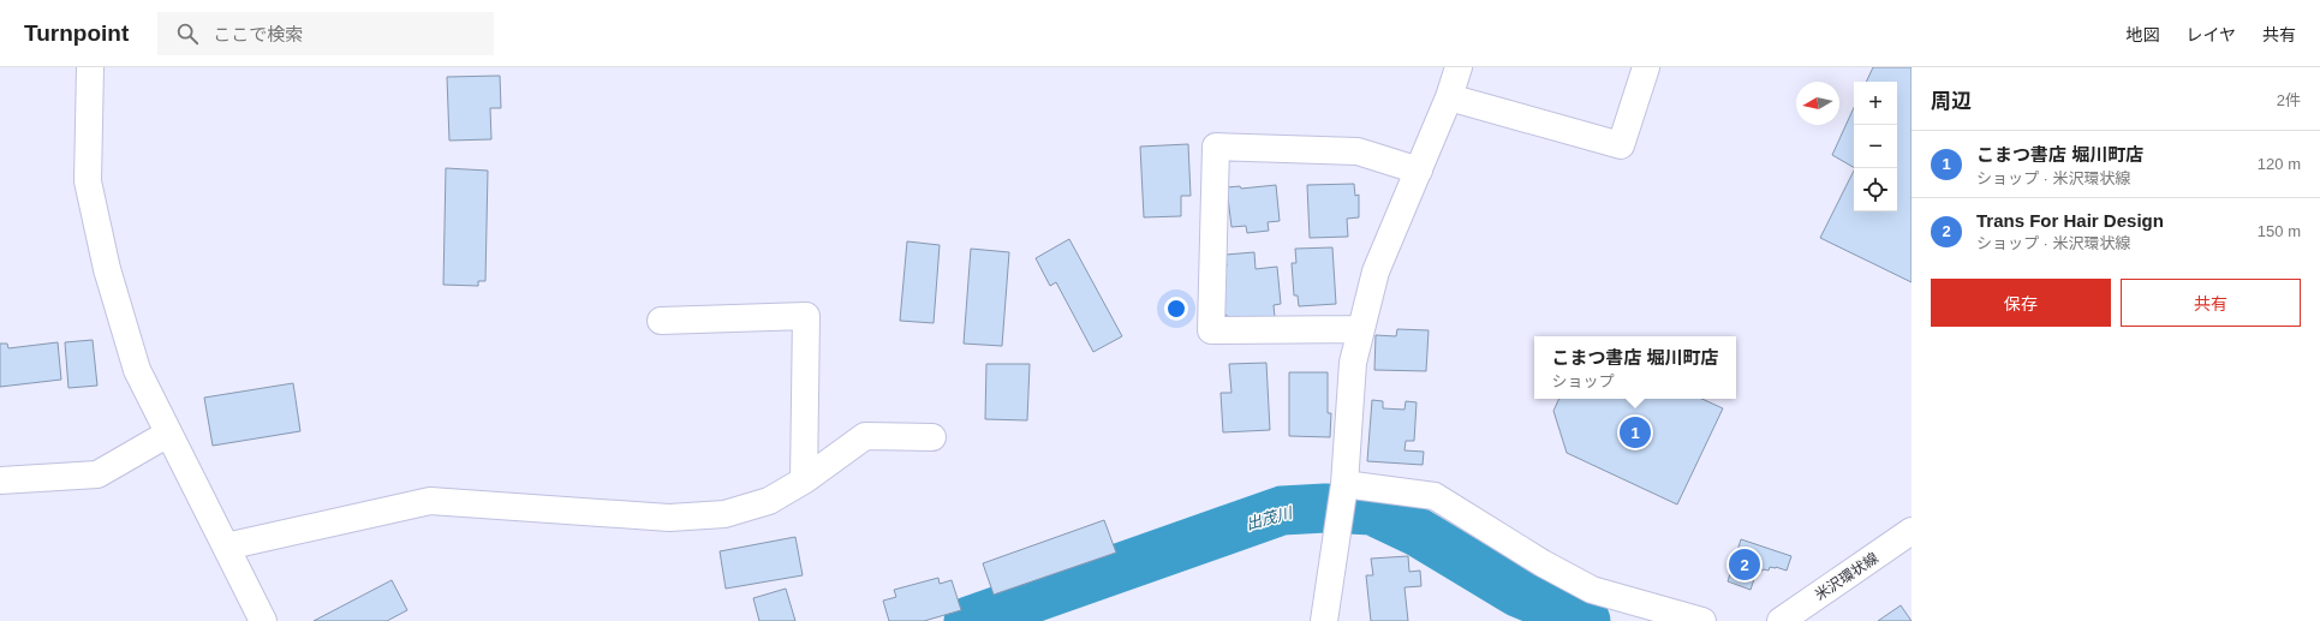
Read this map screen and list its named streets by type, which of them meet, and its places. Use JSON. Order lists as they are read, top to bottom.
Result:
{
  "streets": {
    "street": ["米沢環状線"]
  },
  "water": ["出茂川"],
  "north": "left",
  "page": {
    "header": "Turnpoint",
    "search": "ここで検索",
    "nav": ["地図", "レイヤ", "共有"],
    "heading": ["周辺", "2件"],
    "map_buttons": ["+", "−"],
    "list": [
      {
        "mark": "1",
        "name": "こまつ書店 堀川町店",
        "note": "ショップ · 米沢環状線",
        "value": "120 m"
      },
      {
        "mark": "2",
        "name": "Trans For Hair Design",
        "note": "ショップ · 米沢環状線",
        "value": "150 m"
      }
    ],
    "buttons": ["保存", "共有"],
    "popup": ["こまつ書店 堀川町店", "ショップ"],
    "pins": ["1", "2"]
  }
}
